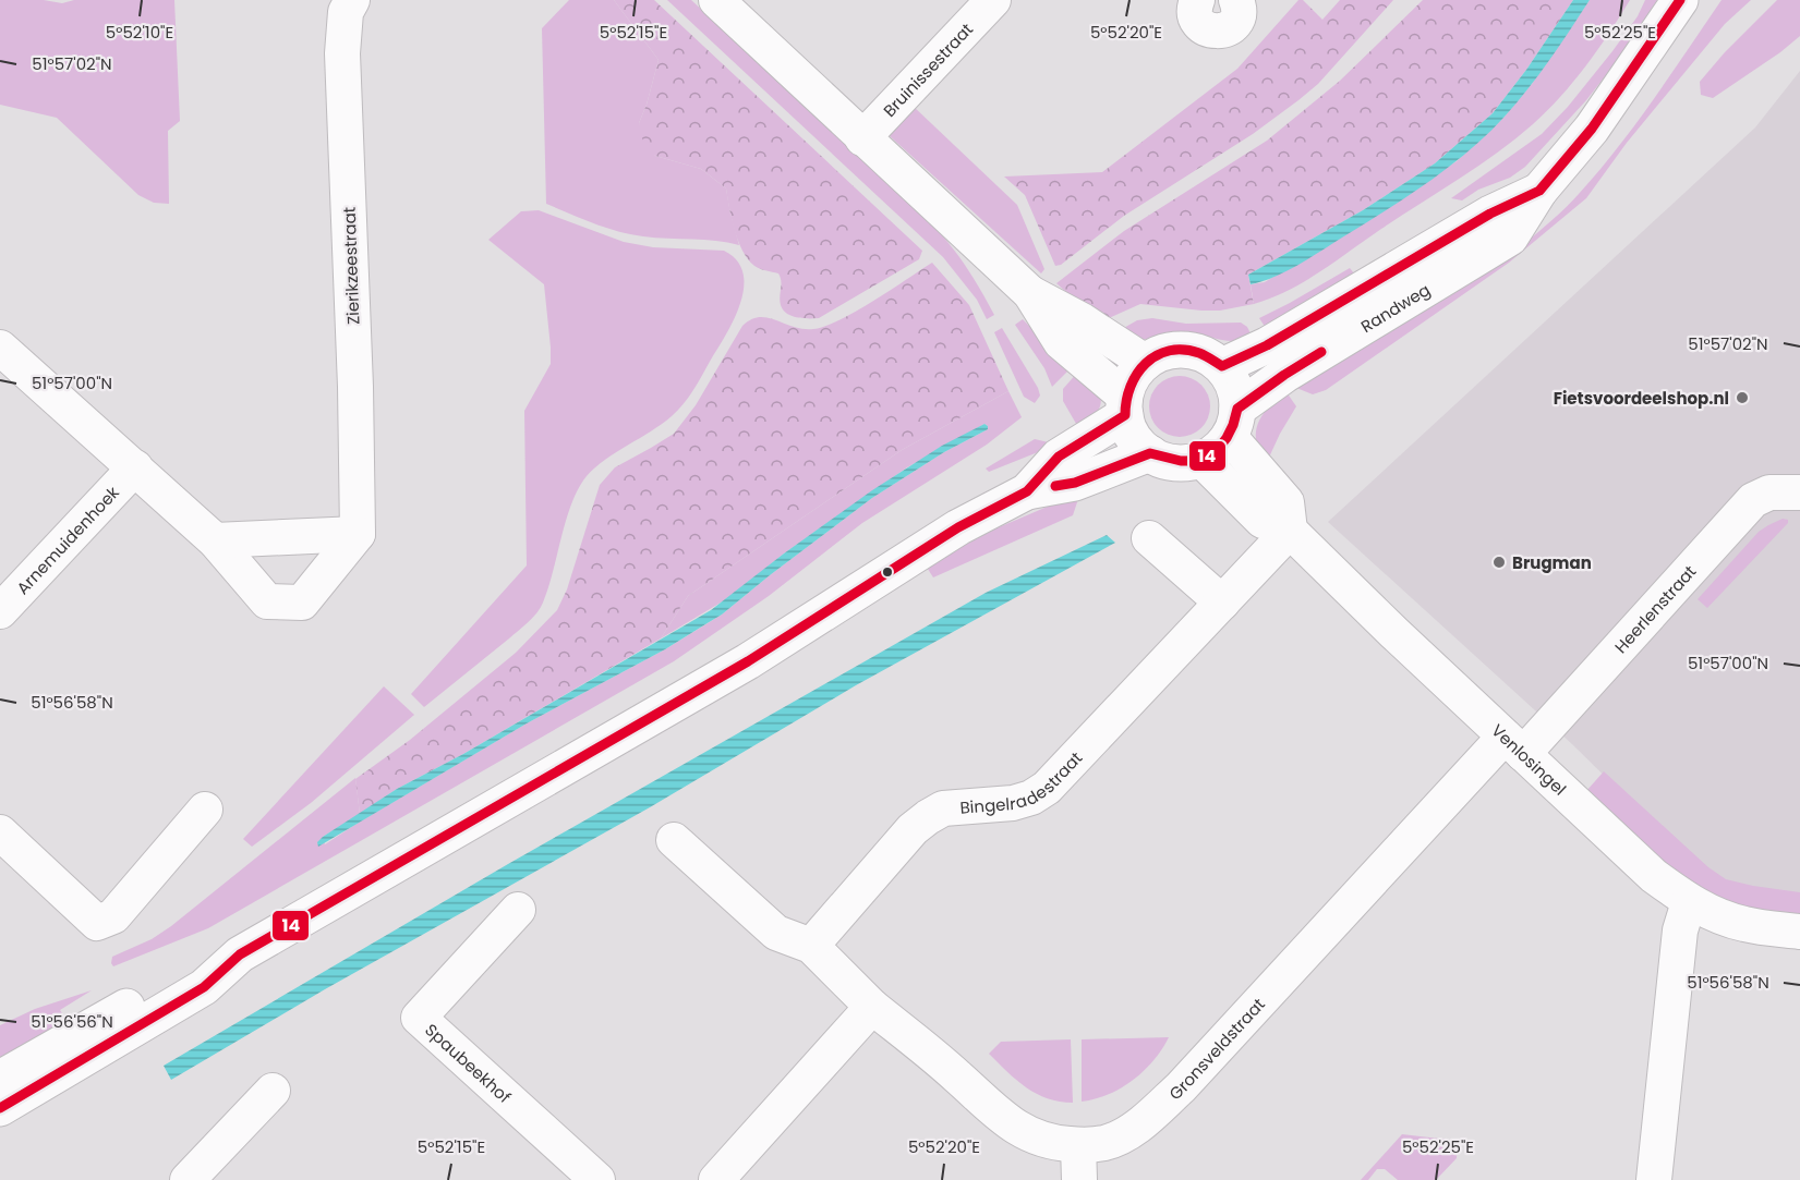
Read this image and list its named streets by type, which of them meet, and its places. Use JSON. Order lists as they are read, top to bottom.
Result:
{
  "streets": {
    "street": [
      "Bruinissestraat",
      "Zierikzeestraat",
      "Randweg",
      "Arnemuidenhoek",
      "Heerlenstraat",
      "Venlosingel",
      "Bingelradestraat",
      "Gronsveldstraat",
      "Spaubeekhof"
    ]
  },
  "crossings": [
    ["Randweg", "Venlosingel"],
    ["Heerlenstraat", "Venlosingel"],
    ["Heerlenstraat", "Gronsveldstraat"],
    ["Venlosingel", "Bingelradestraat"],
    ["Venlosingel", "Gronsveldstraat"]
  ],
  "places": ["Fietsvoordeelshop.nl", "Brugman"],
  "lines": ["transit line 14"],
  "coordinates": [
    "5°52'15\"E",
    "5°52'20\"E",
    "5°52'25\"E",
    "5°52'10\"E",
    "51°57'02\"N",
    "51°57'00\"N",
    "51°56'58\"N",
    "51°56'56\"N"
  ]
}
